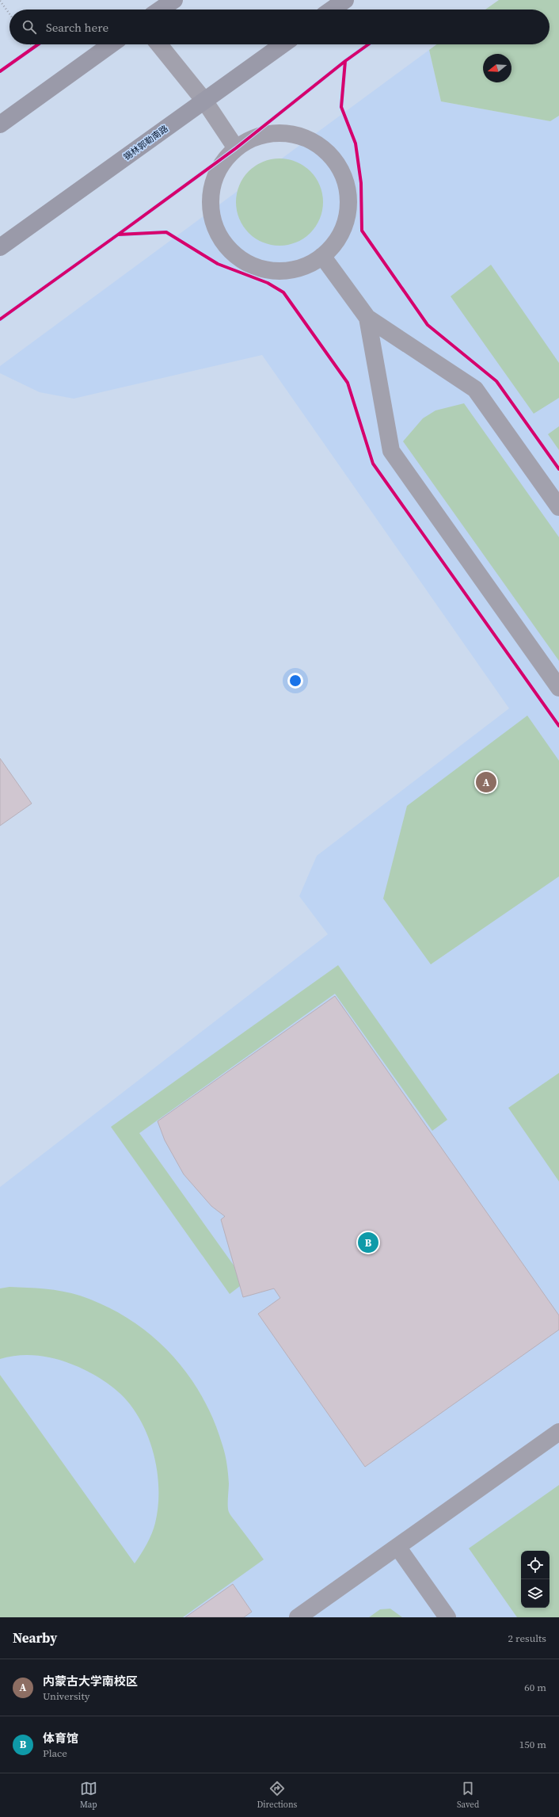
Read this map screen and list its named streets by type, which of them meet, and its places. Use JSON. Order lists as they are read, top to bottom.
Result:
{
  "streets": {
    "main road": ["锡林郭勒南路"]
  },
  "north": "left",
  "page": {
    "search": "Search here",
    "pins": ["A", "B"],
    "heading": ["Nearby", "2 results"],
    "list": [
      {
        "mark": "A",
        "name": "内蒙古大学南校区",
        "note": "University",
        "value": "60 m"
      },
      {
        "mark": "B",
        "name": "体育馆",
        "note": "Place",
        "value": "150 m"
      }
    ],
    "nav": ["Map", "Directions", "Saved"]
  }
}
